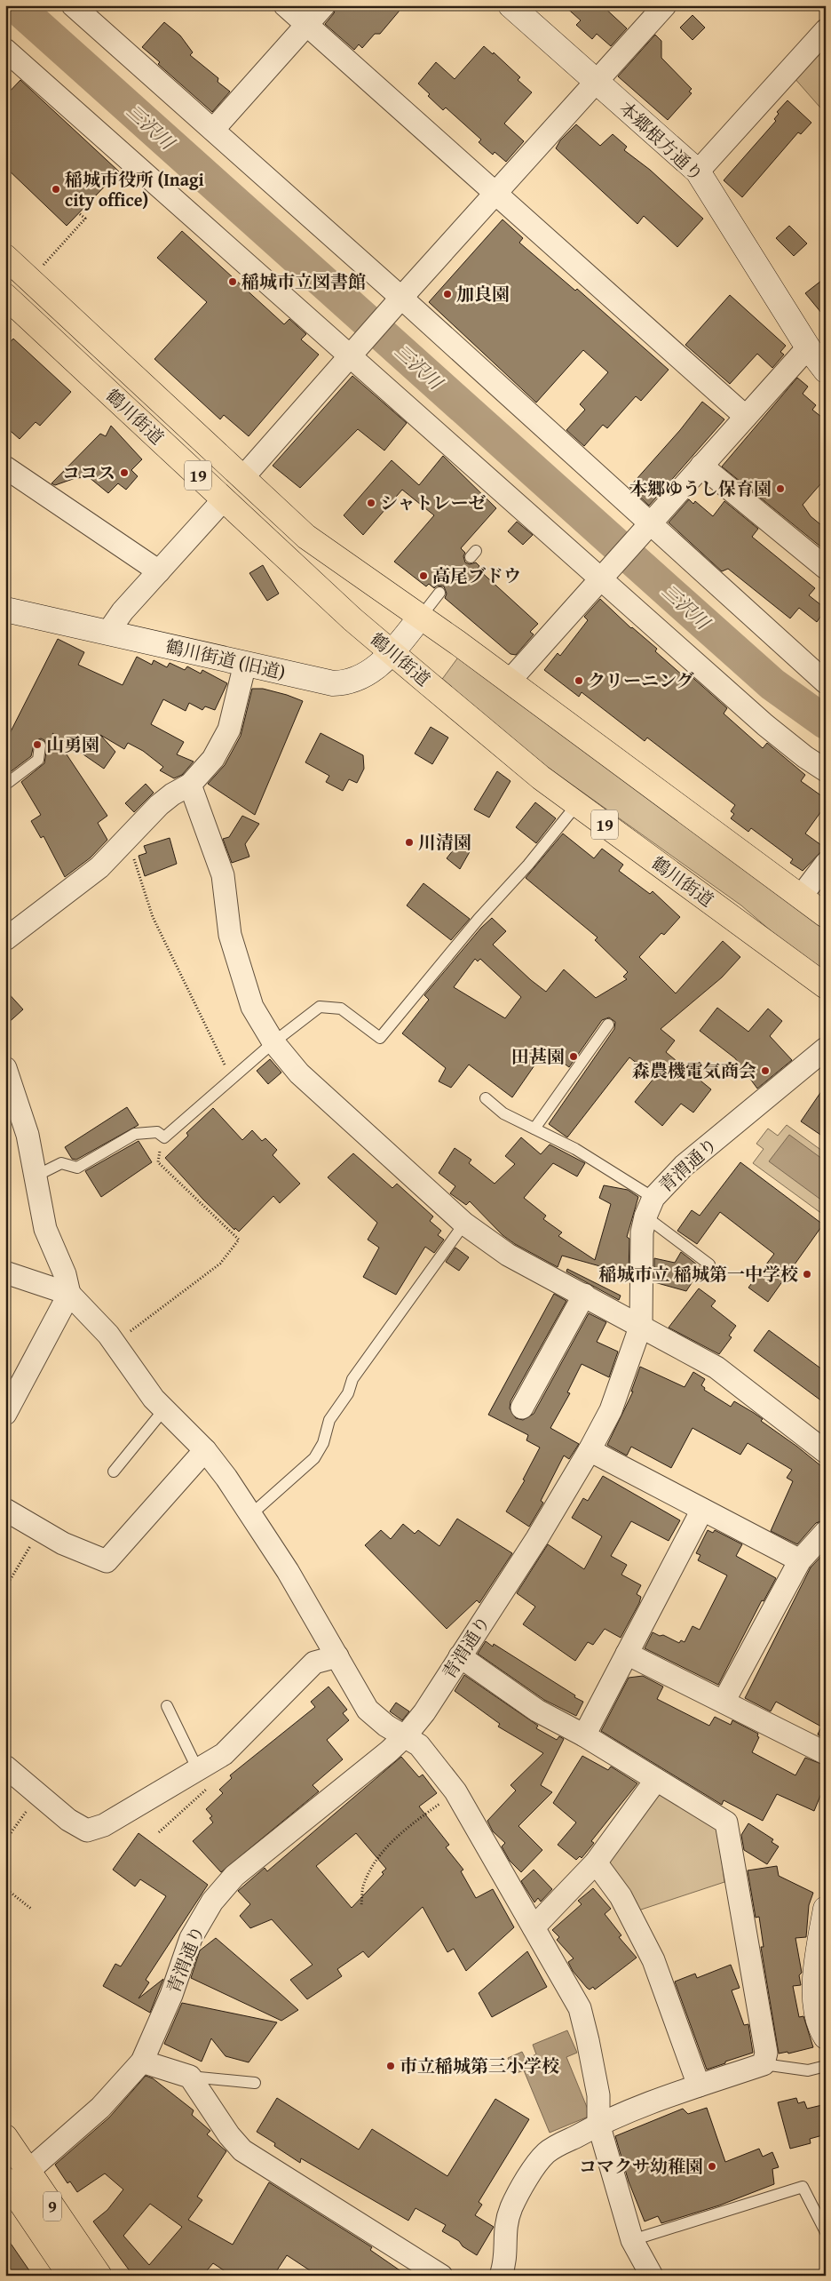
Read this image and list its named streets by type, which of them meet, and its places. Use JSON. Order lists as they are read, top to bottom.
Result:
{
  "streets": {
    "main road": ["鶴川街道", "19", "9"],
    "street": ["本郷根方通り", "鶴川街道 (旧道)", "青渭通り"]
  },
  "crossings": [
    ["鶴川街道", "鶴川街道 (旧道)"],
    ["青渭通り", "9"]
  ],
  "water": ["三沢川"],
  "places": [
    "稲城市役所 (Inagi city office)",
    "稲城市立図書館",
    "加良園",
    "ココス",
    "本郷ゆうし保育園",
    "シャトレーゼ",
    "高尾ブドウ",
    "クリーニング",
    "山勇園",
    "川清園",
    "田甚園",
    "森農機電気商会",
    "稲城市立 稲城第一中学校",
    "市立稲城第三小学校",
    "コマクサ幼稚園"
  ]
}
